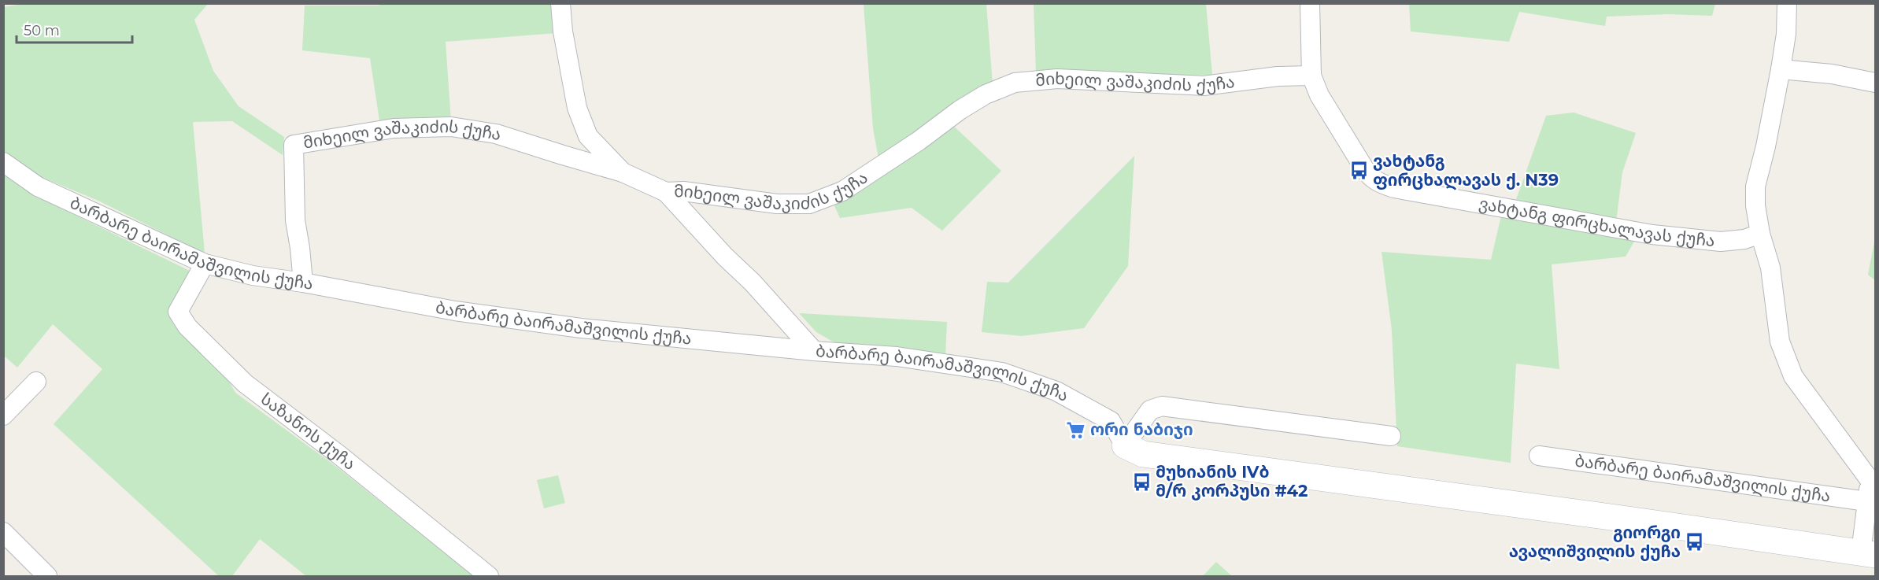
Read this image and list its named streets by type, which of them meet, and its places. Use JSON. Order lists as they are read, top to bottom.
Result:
{
  "streets": {
    "street": [
      "მიხეილ ვაშაკიძის ქუჩა",
      "ვახტანგ ფირცხალავას ქუჩა",
      "ბარბარე ბაირამაშვილის ქუჩა",
      "საზანოს ქუჩა"
    ]
  },
  "crossings": [
    ["მიხეილ ვაშაკიძის ქუჩა", "ვახტანგ ფირცხალავას ქუჩა"],
    ["მიხეილ ვაშაკიძის ქუჩა", "ბარბარე ბაირამაშვილის ქუჩა"],
    ["ბარბარე ბაირამაშვილის ქუჩა", "საზანოს ქუჩა"]
  ],
  "places": {
    "bus stop": ["ვახტანგ ფირცხალავას ქ. N39", "მუხიანის IVბ მ/რ კორპუსი #42", "გიორგი ავალიშვილის ქუჩა"],
    "supermarket": ["ორი ნაბიჯი"]
  },
  "scale_bar": "50 m"
}
